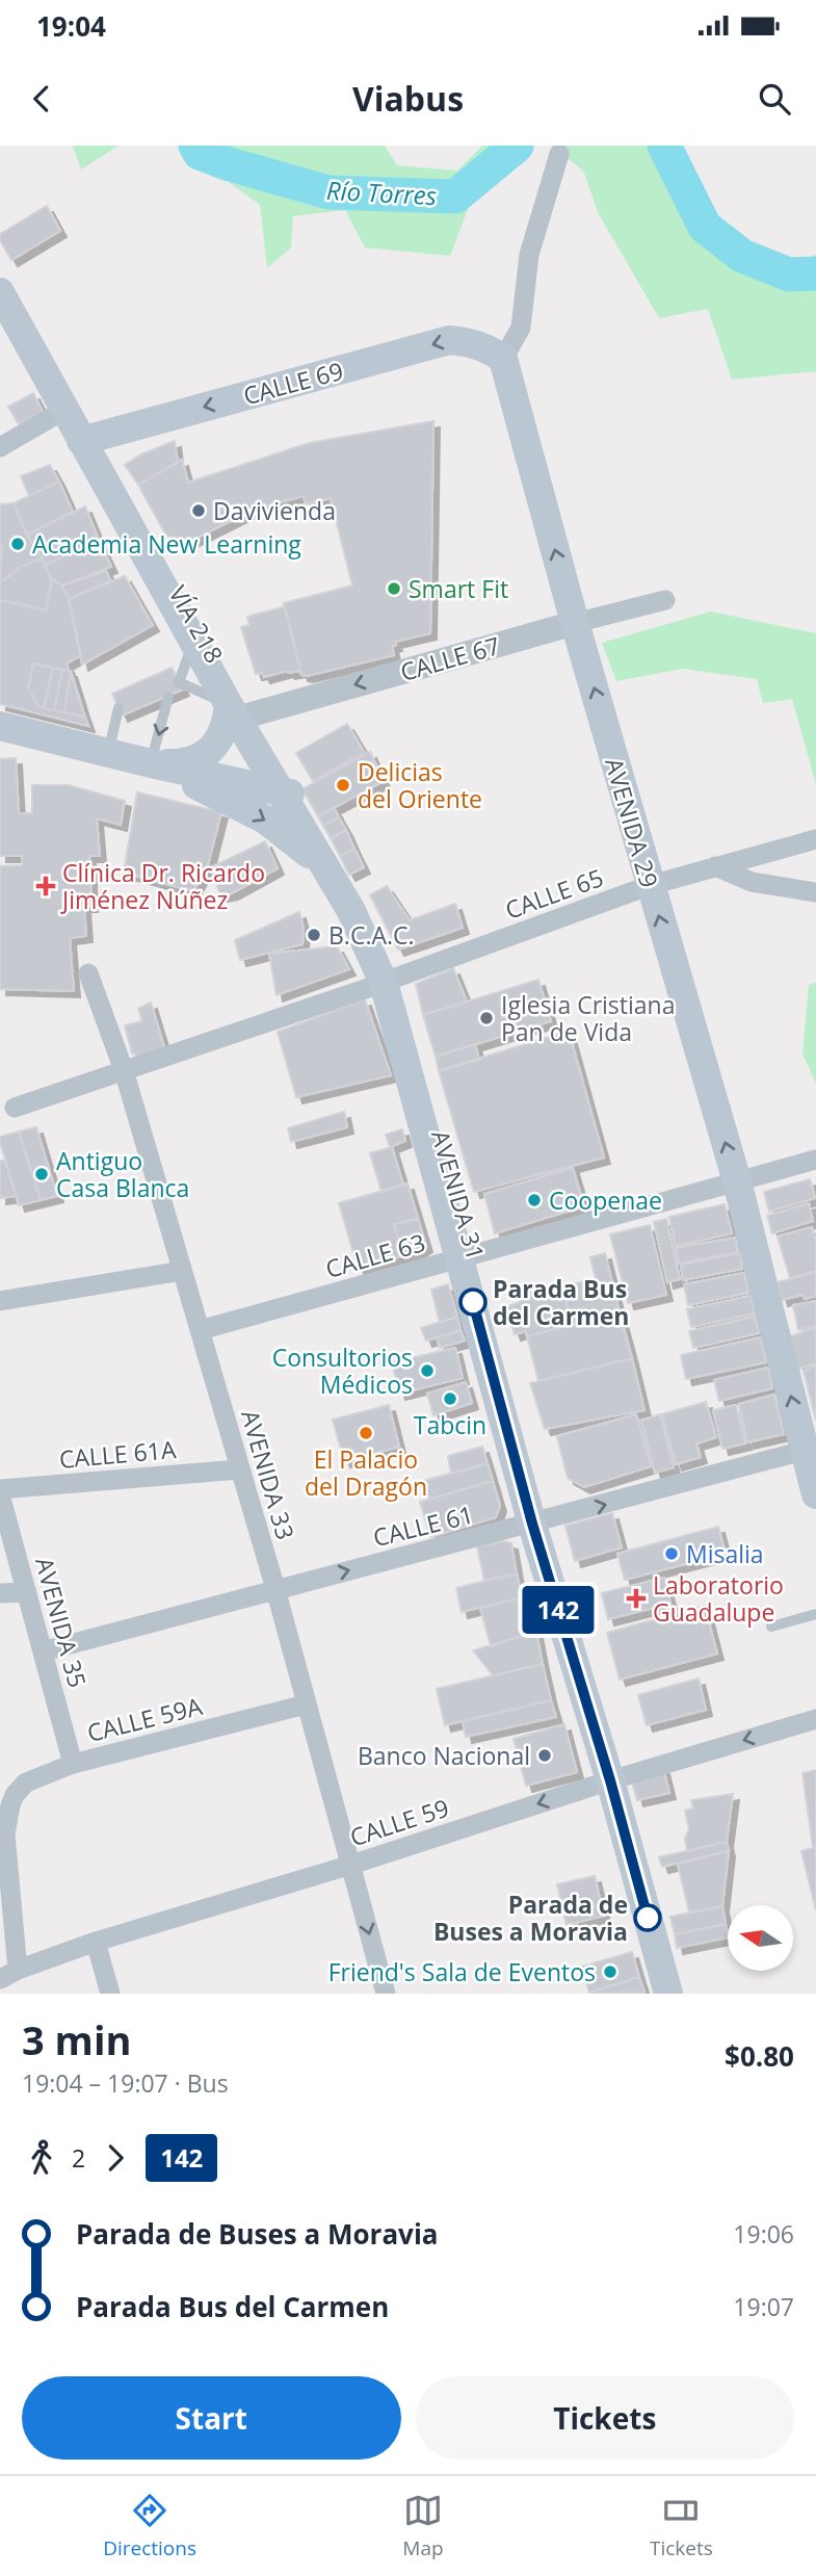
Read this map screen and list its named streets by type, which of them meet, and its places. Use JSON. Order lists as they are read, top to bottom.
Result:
{
  "streets": {
    "main road": [
      "CALLE 69",
      "VÍA 218",
      "AVENIDA 29",
      "AVENIDA 31"
    ],
    "street": [
      "CALLE 67",
      "CALLE 65",
      "CALLE 63",
      "CALLE 61A",
      "AVENIDA 33",
      "CALLE 61",
      "AVENIDA 35",
      "CALLE 59A",
      "CALLE 59"
    ]
  },
  "crossings": [
    ["CALLE 69", "VÍA 218"],
    ["CALLE 69", "AVENIDA 29"],
    ["VÍA 218", "CALLE 67"],
    ["VÍA 218", "AVENIDA 31"],
    ["CALLE 67", "AVENIDA 29"],
    ["AVENIDA 29", "CALLE 65"],
    ["AVENIDA 29", "CALLE 63"],
    ["AVENIDA 29", "CALLE 61"],
    ["CALLE 65", "AVENIDA 31"],
    ["CALLE 65", "AVENIDA 33"],
    ["AVENIDA 31", "CALLE 63"],
    ["AVENIDA 31", "CALLE 61"],
    ["AVENIDA 31", "CALLE 59"],
    ["CALLE 63", "AVENIDA 33"],
    ["CALLE 61A", "AVENIDA 33"],
    ["CALLE 61A", "AVENIDA 35"],
    ["AVENIDA 33", "CALLE 61"],
    ["AVENIDA 33", "CALLE 59A"],
    ["AVENIDA 33", "CALLE 59"],
    ["CALLE 61", "AVENIDA 35"],
    ["AVENIDA 35", "CALLE 59A"]
  ],
  "one_way": [
    "CALLE 69",
    "CALLE 67",
    "AVENIDA 29",
    "CALLE 61",
    "CALLE 59"
  ],
  "water": ["Río Torres"],
  "places": {
    "other": [
      "Davivienda",
      "Academia New Learning",
      "Smart Fit",
      "Delicias del Oriente",
      "B.C.A.C.",
      "Iglesia Cristiana Pan de Vida",
      "Antiguo Casa Blanca",
      "Coopenae",
      "Parada Bus del Carmen",
      "Consultorios Médicos",
      "Tabcin",
      "El Palacio del Dragón",
      "Misalia",
      "Banco Nacional",
      "Parada de Buses a Moravia",
      "Friend's Sala de Eventos"
    ],
    "health": ["Clínica Dr. Ricardo Jiménez Núñez", "Laboratorio Guadalupe"]
  },
  "lines": ["bus line 142"],
  "north": "left",
  "page": {
    "status": "19:04",
    "header": "Viabus",
    "on_map": "142",
    "heading": ["3 min", "19:04 – 19:07 · Bus", "$0.80"],
    "legs": ["2", "142"],
    "list": [
      {
        "name": "Parada de Buses a Moravia",
        "value": "19:06"
      },
      {
        "name": "Parada Bus del Carmen",
        "value": "19:07"
      }
    ],
    "buttons": ["Start", "Tickets"],
    "tabs": ["Directions", "Map", "Tickets"]
  }
}
